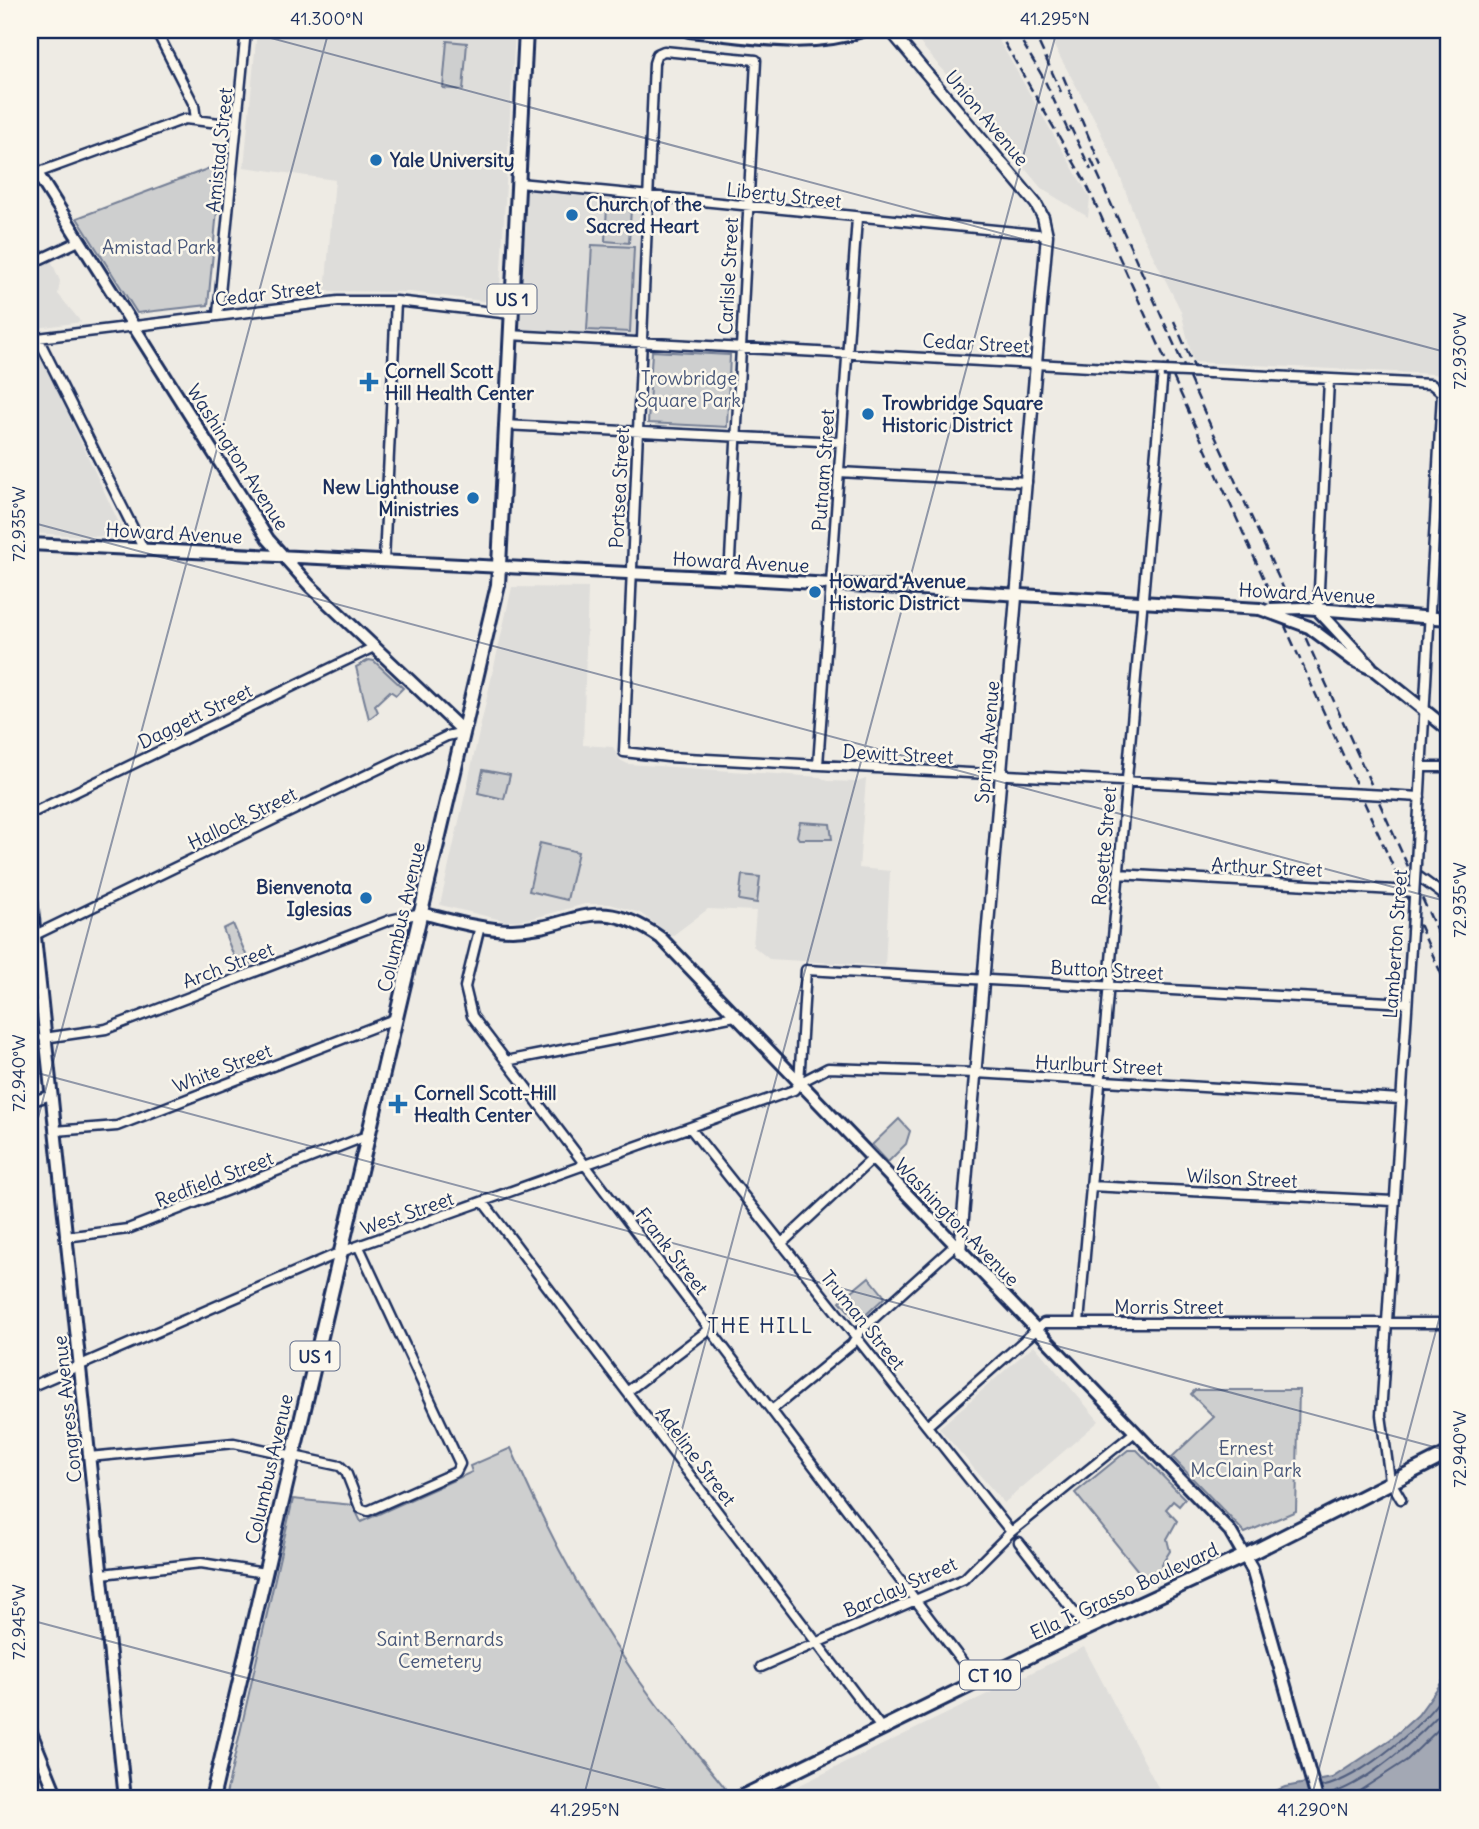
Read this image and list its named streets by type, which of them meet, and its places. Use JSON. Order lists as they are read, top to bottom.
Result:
{
  "streets": {
    "main road": [
      "US 1",
      "Washington Avenue",
      "Howard Avenue",
      "Columbus Avenue",
      "Congress Avenue",
      "Ella T. Grasso Boulevard",
      "CT 10"
    ],
    "street": [
      "Union Avenue",
      "Amistad Street",
      "Liberty Street",
      "Carlisle Street",
      "Cedar Street",
      "Putnam Street",
      "Portsea Street",
      "Daggett Street",
      "Spring Avenue",
      "Dewitt Street",
      "Hallock Street",
      "Rosette Street",
      "Arthur Street",
      "Lamberton Street",
      "Arch Street",
      "Button Street",
      "Hurlburt Street",
      "White Street",
      "Wilson Street",
      "Redfield Street",
      "West Street",
      "Frank Street",
      "Morris Street",
      "Truman Street",
      "Adeline Street",
      "Barclay Street"
    ]
  },
  "crossings": [
    ["Union Avenue", "Liberty Street"],
    ["Union Avenue", "Spring Avenue"],
    ["Amistad Street", "Cedar Street"],
    ["Liberty Street", "Carlisle Street"],
    ["Liberty Street", "Putnam Street"],
    ["Liberty Street", "Portsea Street"],
    ["Liberty Street", "Spring Avenue"],
    ["Liberty Street", "Columbus Avenue"],
    ["Carlisle Street", "Cedar Street"],
    ["Carlisle Street", "Portsea Street"],
    ["Carlisle Street", "Howard Avenue"],
    ["Cedar Street", "Washington Avenue"],
    ["Cedar Street", "Putnam Street"],
    ["Cedar Street", "Portsea Street"],
    ["Cedar Street", "Spring Avenue"],
    ["Cedar Street", "Rosette Street"],
    ["Cedar Street", "Columbus Avenue"],
    ["Cedar Street", "Lamberton Street"],
    ["Washington Avenue", "Howard Avenue"],
    ["Washington Avenue", "Daggett Street"],
    ["Washington Avenue", "Spring Avenue"],
    ["Washington Avenue", "Hallock Street"],
    ["Washington Avenue", "Columbus Avenue"],
    ["Washington Avenue", "Arch Street"],
    ["Washington Avenue", "Button Street"],
    ["Washington Avenue", "Hurlburt Street"],
    ["Washington Avenue", "West Street"],
    ["Washington Avenue", "Frank Street"],
    ["Washington Avenue", "Morris Street"],
    ["Washington Avenue", "Barclay Street"],
    ["Washington Avenue", "Ella T. Grasso Boulevard"],
    ["Putnam Street", "Howard Avenue"],
    ["Putnam Street", "Dewitt Street"],
    ["Portsea Street", "Howard Avenue"],
    ["Portsea Street", "Dewitt Street"],
    ["Howard Avenue", "Spring Avenue"],
    ["Howard Avenue", "Rosette Street"],
    ["Howard Avenue", "Columbus Avenue"],
    ["Howard Avenue", "Lamberton Street"],
    ["Spring Avenue", "Dewitt Street"],
    ["Spring Avenue", "Button Street"],
    ["Spring Avenue", "Hurlburt Street"],
    ["Dewitt Street", "Rosette Street"],
    ["Dewitt Street", "Lamberton Street"],
    ["Hallock Street", "Columbus Avenue"],
    ["Hallock Street", "Congress Avenue"],
    ["Rosette Street", "Arthur Street"],
    ["Rosette Street", "Button Street"],
    ["Rosette Street", "Hurlburt Street"],
    ["Rosette Street", "Wilson Street"],
    ["Rosette Street", "Morris Street"],
    ["Arthur Street", "Lamberton Street"],
    ["Columbus Avenue", "Arch Street"],
    ["Columbus Avenue", "White Street"],
    ["Columbus Avenue", "Redfield Street"],
    ["Columbus Avenue", "West Street"],
    ["Lamberton Street", "Button Street"],
    ["Lamberton Street", "Hurlburt Street"],
    ["Lamberton Street", "Wilson Street"],
    ["Lamberton Street", "Morris Street"],
    ["Lamberton Street", "Ella T. Grasso Boulevard"],
    ["Arch Street", "Congress Avenue"],
    ["Button Street", "Hurlburt Street"],
    ["Button Street", "West Street"],
    ["Hurlburt Street", "West Street"],
    ["White Street", "Congress Avenue"],
    ["Redfield Street", "Congress Avenue"],
    ["West Street", "Frank Street"],
    ["West Street", "Truman Street"],
    ["West Street", "Congress Avenue"],
    ["West Street", "Adeline Street"],
    ["Frank Street", "Barclay Street"],
    ["Frank Street", "Ella T. Grasso Boulevard"],
    ["Truman Street", "Barclay Street"],
    ["Adeline Street", "Barclay Street"],
    ["Adeline Street", "Ella T. Grasso Boulevard"]
  ],
  "districts": ["THE HILL"],
  "parks": [
    "Amistad Park",
    "Trowbridge Square Park",
    "Ernest McClain Park",
    "Saint Bernards Cemetery"
  ],
  "places": {
    "other": [
      "Yale University",
      "Church of the Sacred Heart",
      "Trowbridge Square Historic District",
      "New Lighthouse Ministries",
      "Howard Avenue Historic District",
      "Bienvenota Iglesias"
    ],
    "health": ["Cornell Scott Hill Health Center", "Cornell Scott-Hill Health Center"]
  },
  "coordinates": [
    "41.300°N",
    "41.295°N",
    "72.930°W",
    "72.935°W",
    "72.940°W",
    "72.945°W",
    "41.290°N"
  ]
}
